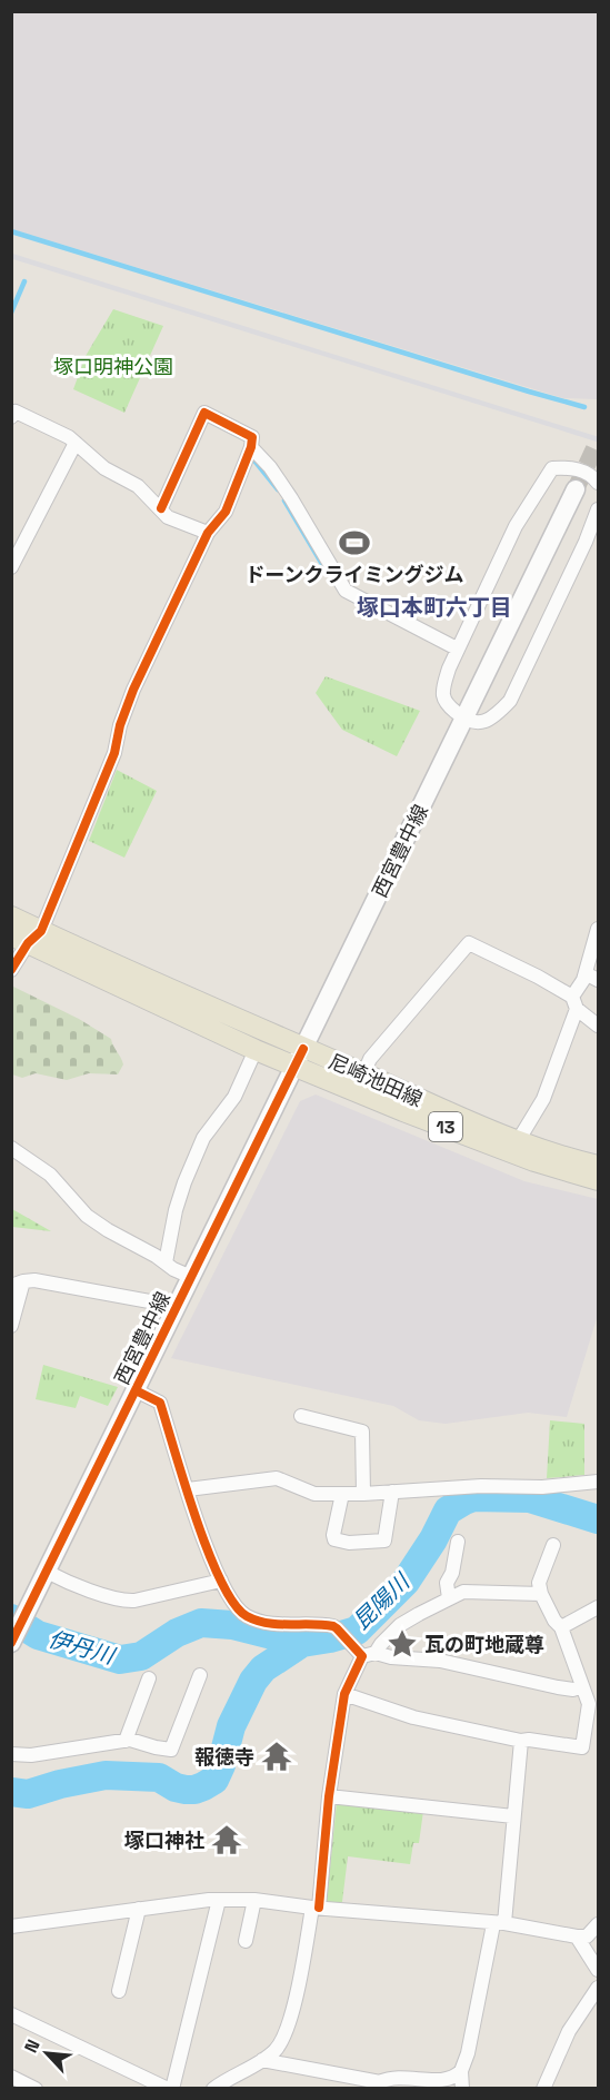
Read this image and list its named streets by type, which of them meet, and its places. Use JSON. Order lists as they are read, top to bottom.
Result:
{
  "streets": {
    "main road": ["西宮豊中線", "尼崎池田線", "13"]
  },
  "crossings": [
    ["西宮豊中線", "尼崎池田線"]
  ],
  "districts": ["塚口本町六丁目"],
  "water": ["昆陽川", "伊丹川"],
  "parks": ["塚口明神公園"],
  "places": {
    "sports": ["ドーンクライミングジム"],
    "place": ["瓦の町地蔵尊"],
    "temple": ["報徳寺", "塚口神社"]
  },
  "north": "top left"
}
